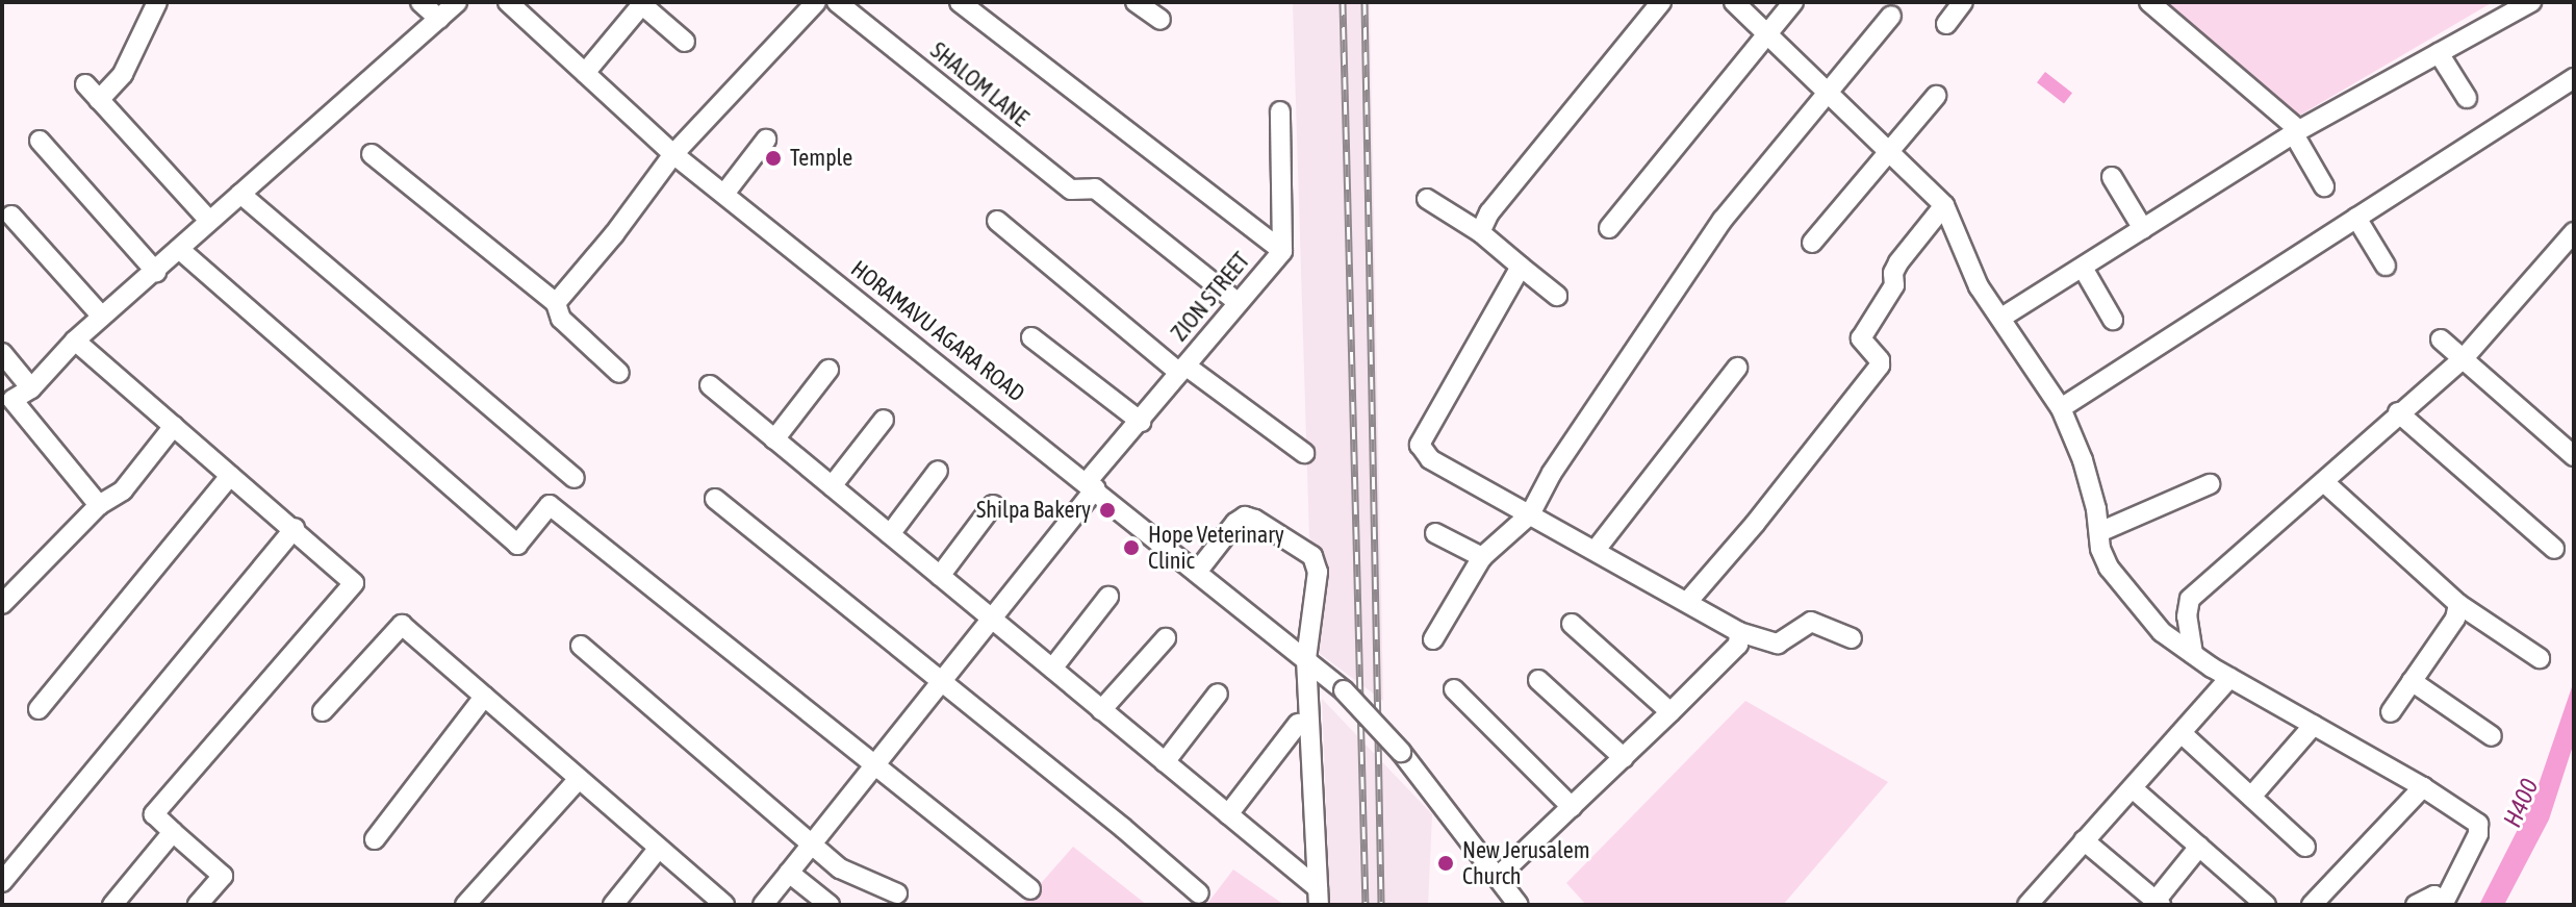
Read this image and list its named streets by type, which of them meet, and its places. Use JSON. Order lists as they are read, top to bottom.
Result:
{
  "streets": {
    "street": ["SHALOM LANE", "ZION STREET", "HORAMAVU AGARA ROAD"]
  },
  "crossings": [
    ["SHALOM LANE", "ZION STREET"],
    ["ZION STREET", "HORAMAVU AGARA ROAD"]
  ],
  "water": ["H400"],
  "places": [
    "Temple",
    "Shilpa Bakery",
    "Hope Veterinary Clinic",
    "New Jerusalem Church"
  ]
}
